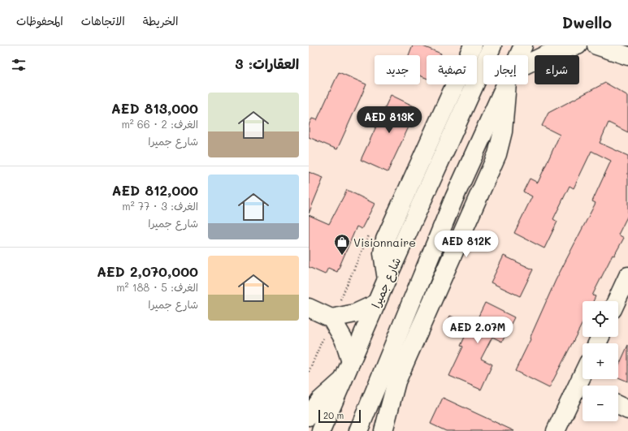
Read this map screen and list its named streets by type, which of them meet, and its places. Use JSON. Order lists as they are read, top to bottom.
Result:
{
  "streets": {
    "street": ["شارع جميرا"]
  },
  "places": {
    "shop": ["Visionnaire"]
  },
  "scale_bar": "20 m",
  "page": {
    "header": "Dwello",
    "nav": ["الخريطة", "الاتجاهات", "المحفوظات"],
    "heading": "العقارات: 3",
    "chip": [
      "شراء",
      "إيجار",
      "تصفية",
      "جديد"
    ],
    "list": [
      {
        "name": "AED 813,000",
        "note": "الغرف: 2 · 66 m² · شارع جميرا"
      },
      {
        "name": "AED 812,000",
        "note": "الغرف: 3 · 77 m² · شارع جميرا"
      },
      {
        "name": "AED 2,070,000",
        "note": "الغرف: 5 · 188 m² · شارع جميرا"
      }
    ],
    "price": ["AED 813K", "AED 812K", "AED 2.07M"],
    "map_buttons": ["+", "−"],
    "scale": "20 m"
  }
}
